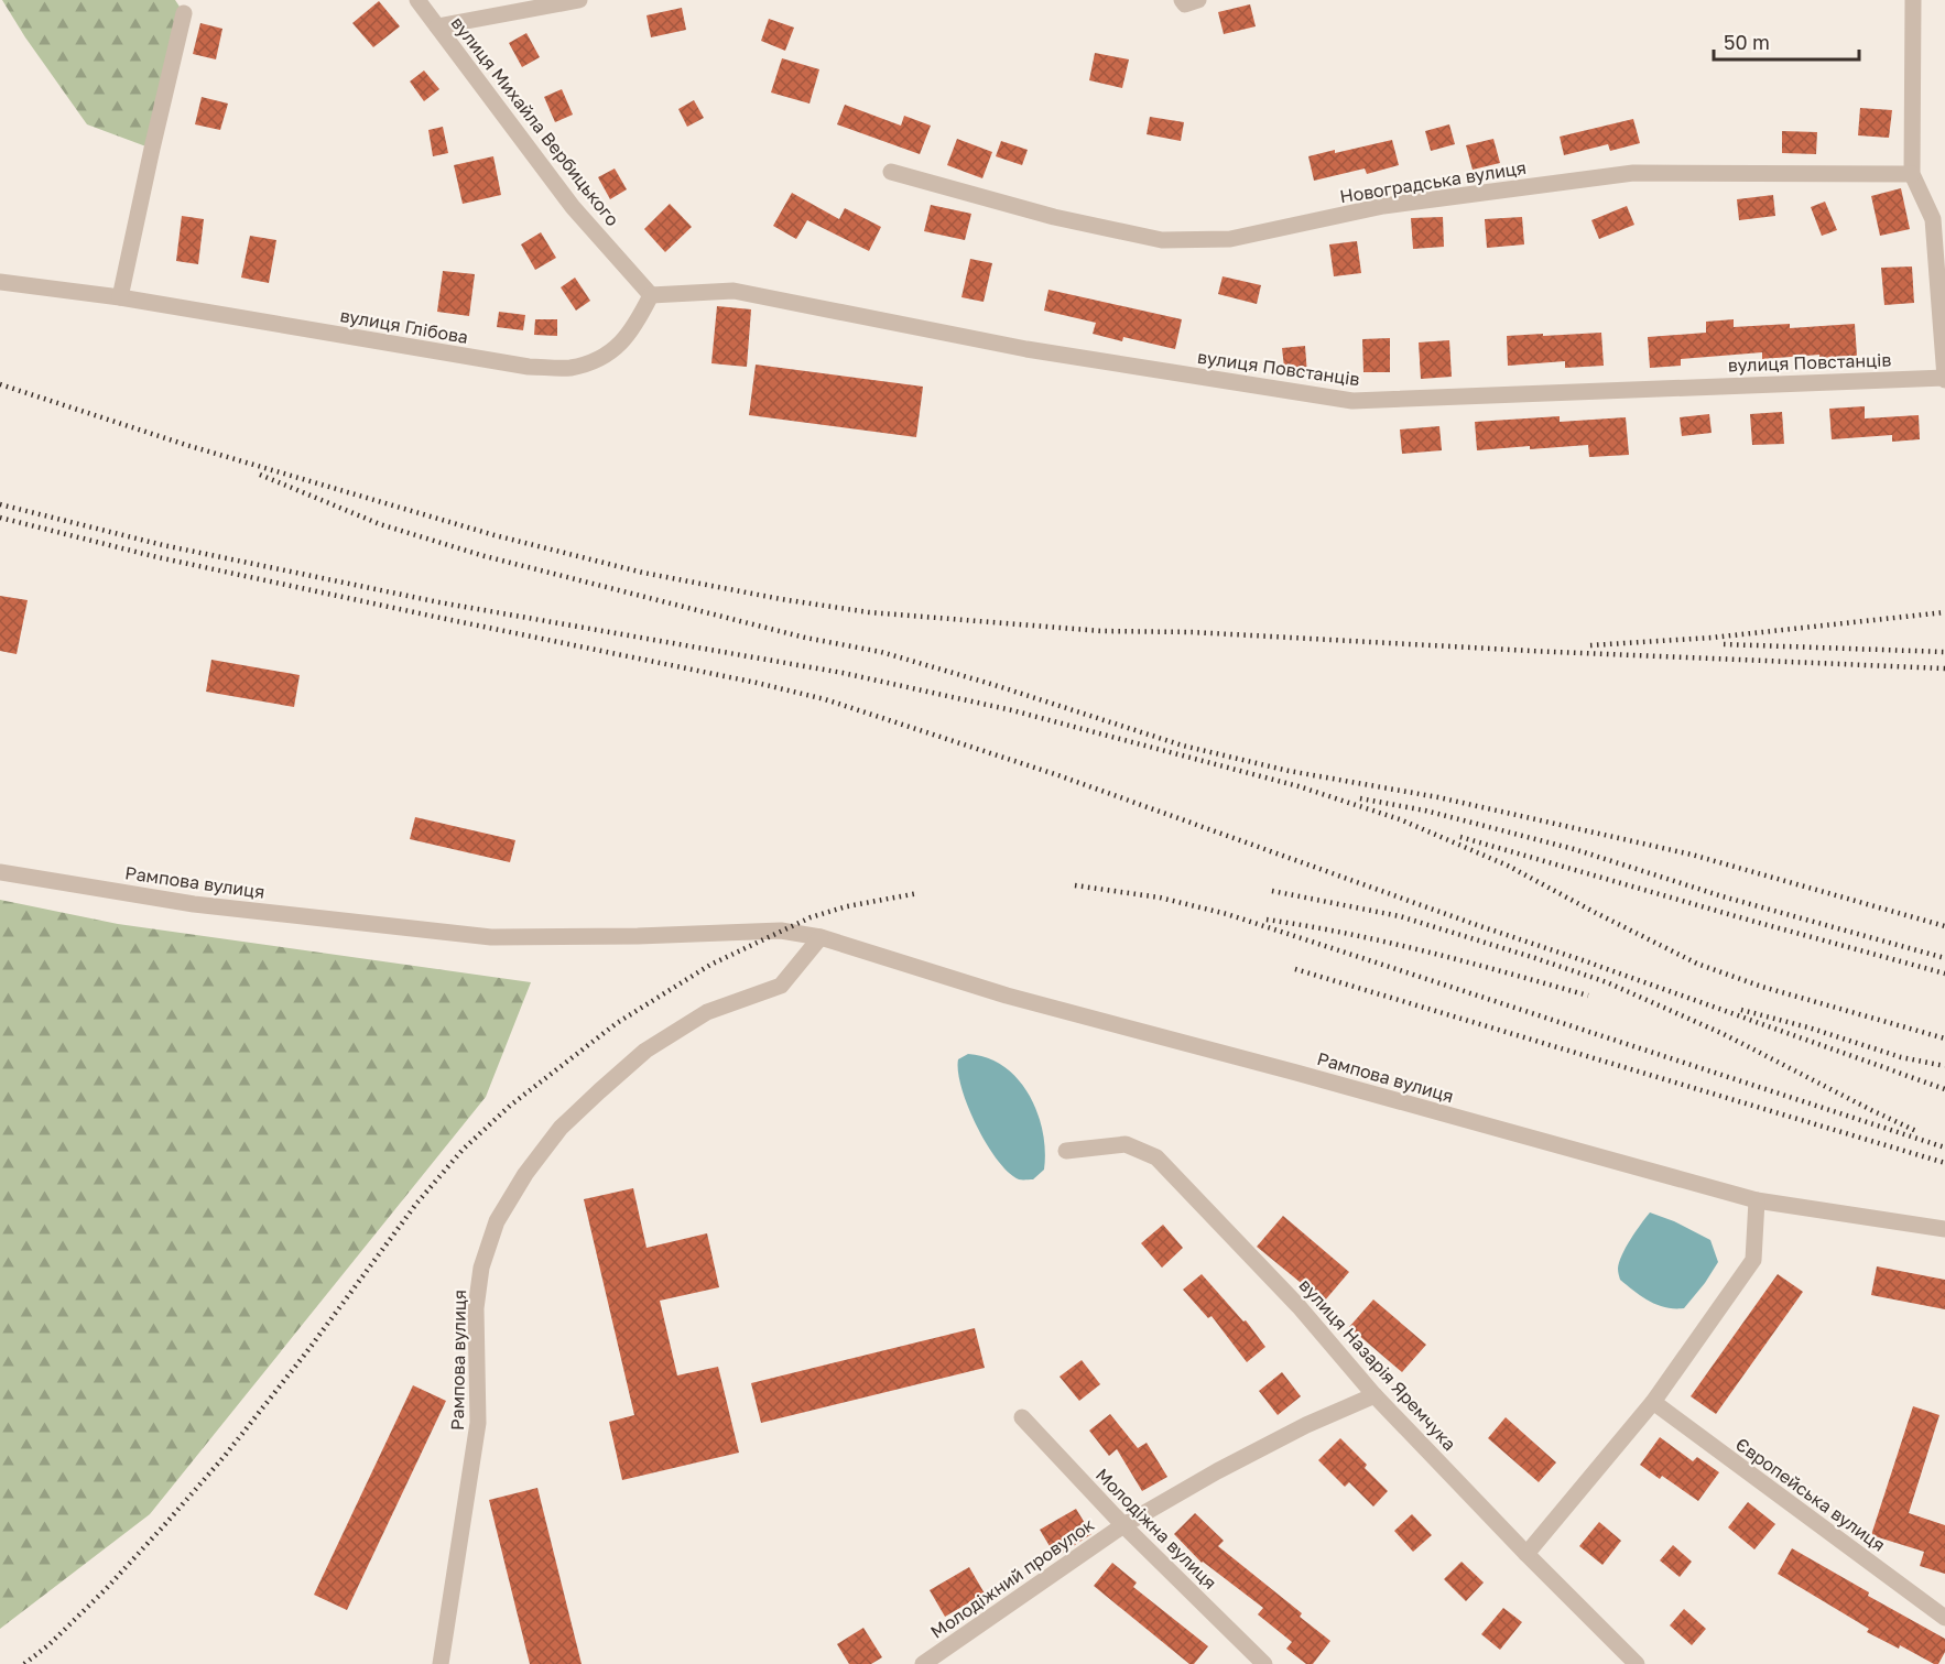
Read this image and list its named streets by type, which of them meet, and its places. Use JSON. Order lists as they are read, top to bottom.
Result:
{
  "streets": {
    "street": [
      "вулиця Михайла Вербицького",
      "Новоградська вулиця",
      "вулиця Глібова",
      "вулиця Повстанців",
      "Рампова вулиця",
      "вулиця Назарія Яремчука",
      "Європейська вулиця",
      "Молодіжна вулиця",
      "Молодіжний провулок"
    ]
  },
  "crossings": [
    ["вулиця Михайла Вербицького", "вулиця Глібова"],
    ["вулиця Михайла Вербицького", "вулиця Повстанців"],
    ["вулиця Глібова", "вулиця Повстанців"],
    ["вулиця Назарія Яремчука", "Молодіжний провулок"],
    ["Молодіжна вулиця", "Молодіжний провулок"]
  ],
  "scale_bar": "50 m"
}
